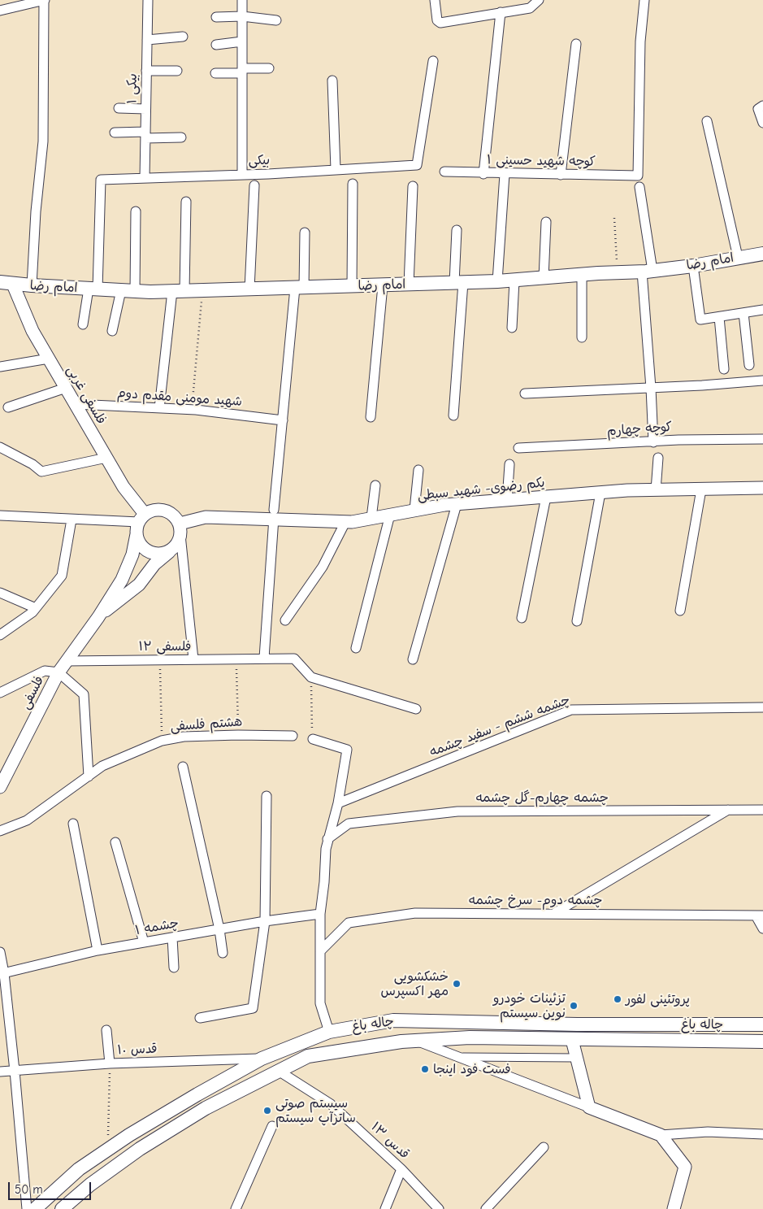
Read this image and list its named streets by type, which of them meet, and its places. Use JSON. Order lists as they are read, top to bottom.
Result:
{
  "streets": {
    "main road": ["امام رضا", "چاله باغ"],
    "street": [
      "۱ بیکی",
      "بیکی",
      "کوچه شهید حسینی ۱",
      "فلسفی غربی",
      "شهید مومنی مقدم دوم",
      "کوچه چهارم",
      "یکم رضوی- شهید سبطی",
      "۱۲ فلسفی",
      "فلسفی",
      "هشتم فلسفی",
      "چشمه ششم - سفید چشمه",
      "چشمه چهارم-گل چشمه",
      "چشمه دوم- سرخ چشمه",
      "چشمه ۱",
      "قدس ۱۰",
      "قدس ۱۳"
    ]
  },
  "crossings": [
    ["۱ بیکی", "بیکی"],
    ["بیکی", "امام رضا"],
    ["امام رضا", "فلسفی غربی"],
    ["فلسفی غربی", "شهید مومنی مقدم دوم"],
    ["فلسفی غربی", "یکم رضوی- شهید سبطی"],
    ["۱۲ فلسفی", "فلسفی"],
    ["چاله باغ", "قدس ۱۰"],
    ["چاله باغ", "قدس ۱۳"]
  ],
  "places": [
    "خشکشویی مهر اکسپرس",
    "پروتئینی لفور",
    "تزئینات خودرو نوین سیستم",
    "فست فود اينجا",
    "سیستم صوتی ساترآپ سیستم"
  ],
  "scale_bar": "50 m"
}
